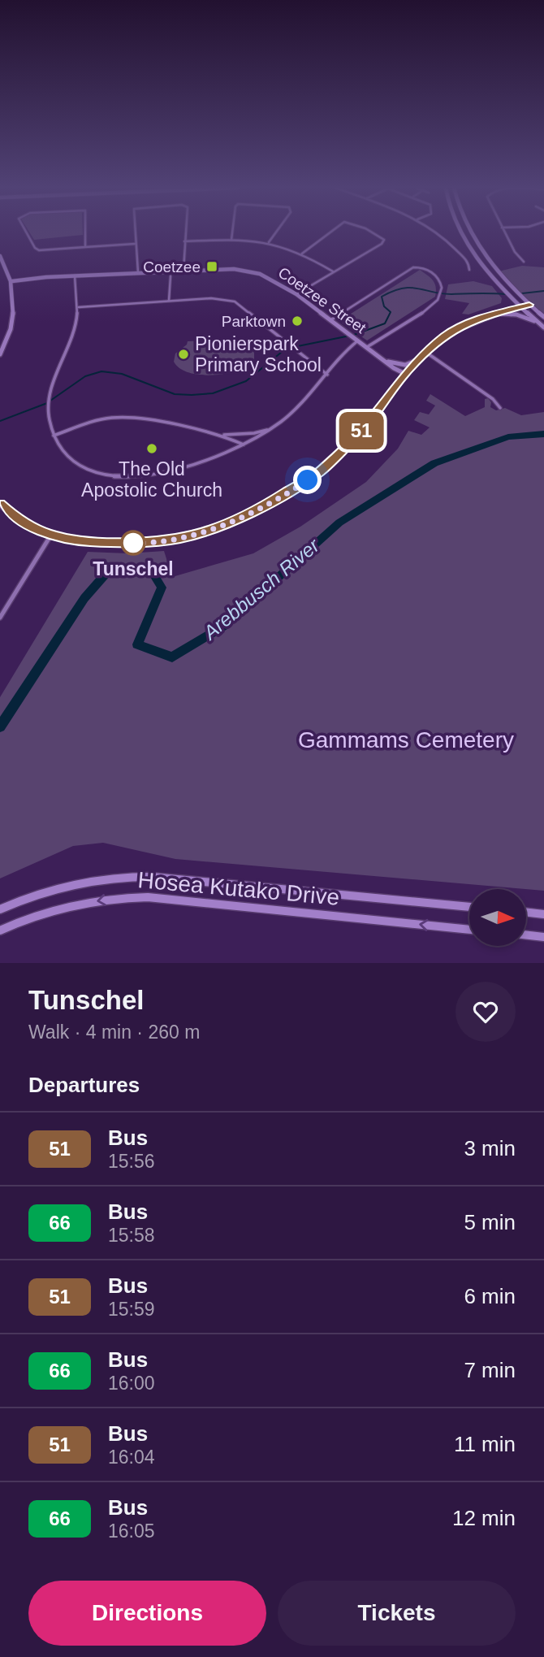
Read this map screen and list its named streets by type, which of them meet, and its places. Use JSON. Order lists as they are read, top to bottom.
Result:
{
  "streets": {
    "main road": ["Hosea Kutako Drive"],
    "street": ["Coetzee Street"]
  },
  "water": ["Arebbusch River"],
  "parks": ["Gammams Cemetery"],
  "places": {
    "transit": ["Coetzee"],
    "other": [
      "Parktown",
      "Pionierspark Primary School",
      "The Old Apostolic Church",
      "Tunschel"
    ]
  },
  "lines": ["bus line 51"],
  "north": "right",
  "page": {
    "on_map": "51",
    "heading": [
      ["Tunschel", "Walk · 4 min · 260 m"],
      "Departures"
    ],
    "list": [
      {
        "mark": "51",
        "name": "Bus",
        "note": "15:56",
        "value": "3 min"
      },
      {
        "mark": "66",
        "name": "Bus",
        "note": "15:58",
        "value": "5 min"
      },
      {
        "mark": "51",
        "name": "Bus",
        "note": "15:59",
        "value": "6 min"
      },
      {
        "mark": "66",
        "name": "Bus",
        "note": "16:00",
        "value": "7 min"
      },
      {
        "mark": "51",
        "name": "Bus",
        "note": "16:04",
        "value": "11 min"
      },
      {
        "mark": "66",
        "name": "Bus",
        "note": "16:05",
        "value": "12 min"
      }
    ],
    "buttons": ["Directions", "Tickets"]
  }
}
